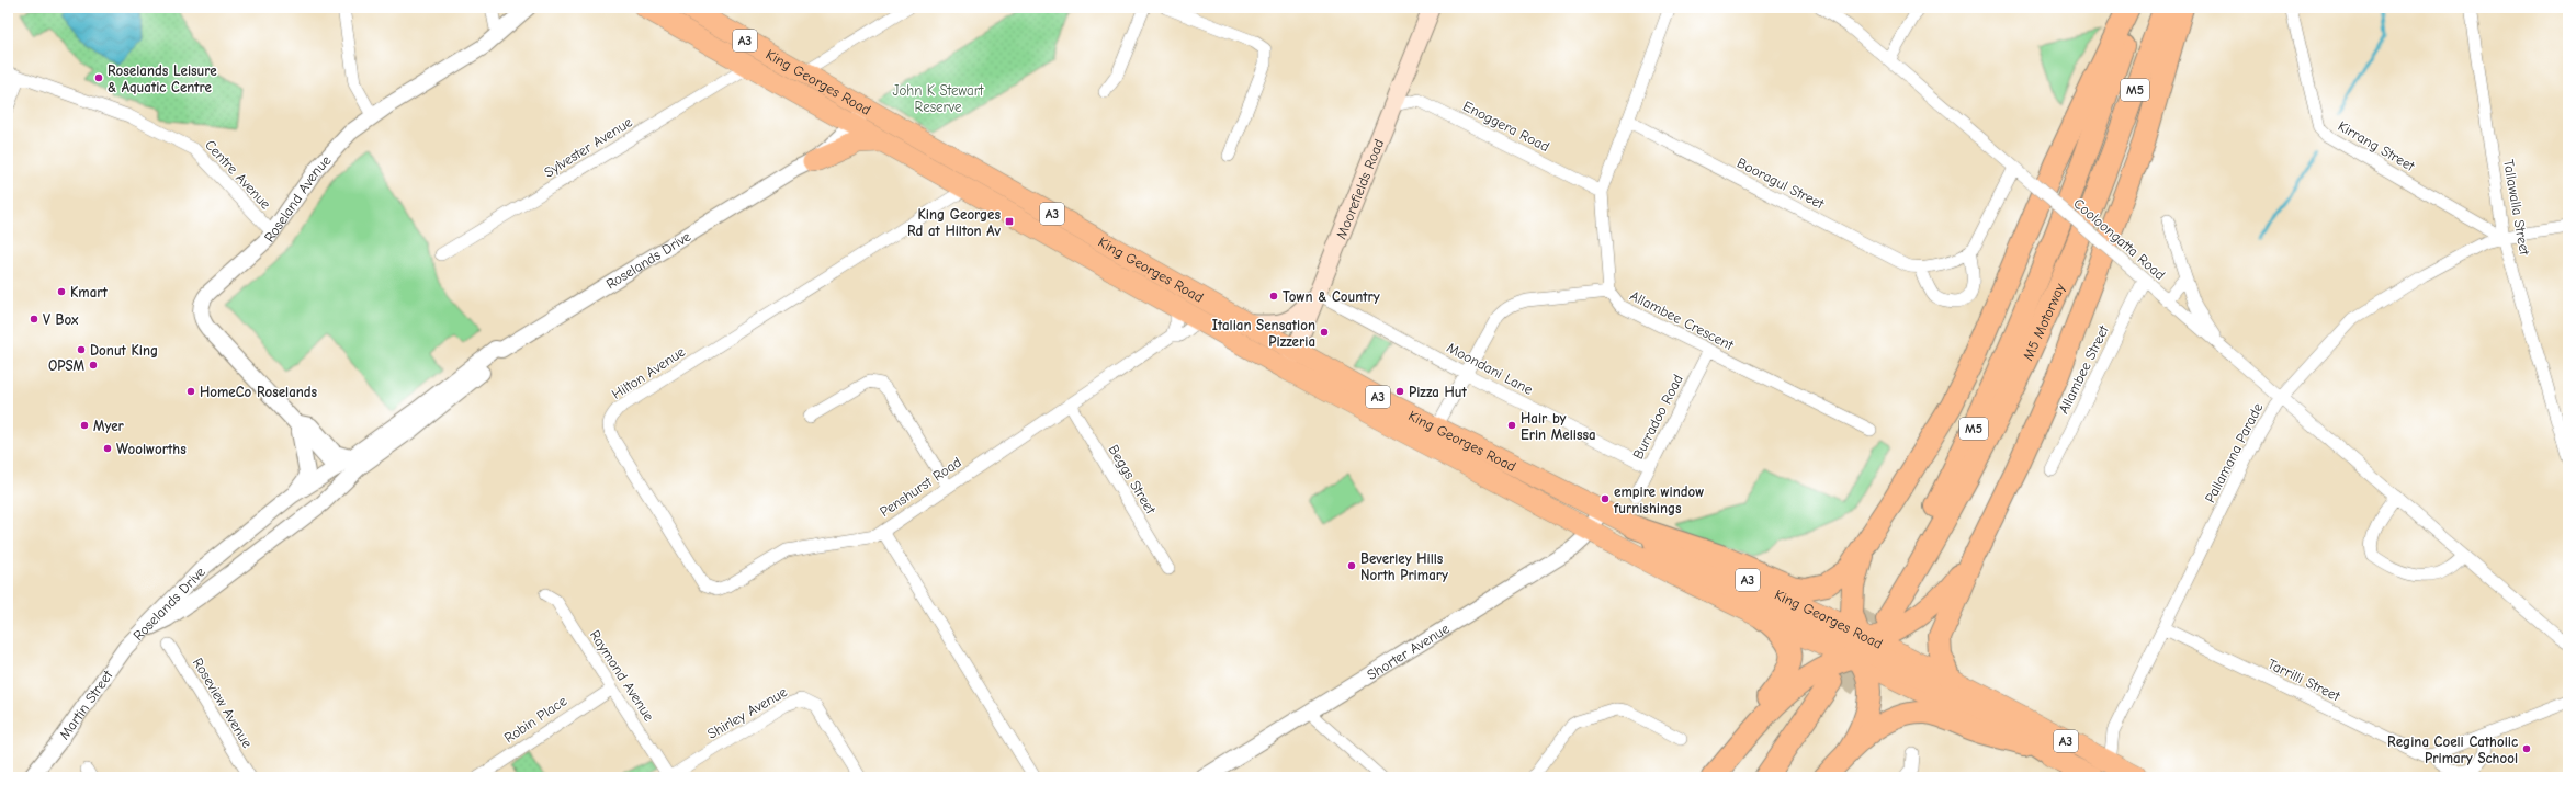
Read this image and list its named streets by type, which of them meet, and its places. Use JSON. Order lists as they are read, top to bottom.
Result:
{
  "streets": {
    "highway": [
      "A3",
      "King Georges Road",
      "M5",
      "M5 Motorway"
    ],
    "main road": ["Moorefields Road"],
    "street": [
      "Enoggera Road",
      "Kirrang Street",
      "Sylvester Avenue",
      "Centre Avenue",
      "Booragul Street",
      "Roseland Avenue",
      "Tallawalla Street",
      "Cooloongatta Road",
      "Roselands Drive",
      "Allambee Crescent",
      "Moondani Lane",
      "Allambee Street",
      "Hilton Avenue",
      "Burradoo Road",
      "Pallamana Parade",
      "Beggs Street",
      "Penshurst Road",
      "Shorter Avenue",
      "Raymond Avenue",
      "Tarrilli Street",
      "Roseview Avenue",
      "Martin Street",
      "Shirley Avenue",
      "Robin Place"
    ]
  },
  "crossings": [
    ["King Georges Road", "Sylvester Avenue"],
    ["King Georges Road", "Moorefields Road"],
    ["King Georges Road", "Roselands Drive"],
    ["King Georges Road", "Hilton Avenue"],
    ["King Georges Road", "Pallamana Parade"],
    ["King Georges Road", "Penshurst Road"],
    ["King Georges Road", "Shorter Avenue"],
    ["Enoggera Road", "Moorefields Road"],
    ["Enoggera Road", "Allambee Crescent"],
    ["Kirrang Street", "Tallawalla Street"],
    ["Kirrang Street", "Pallamana Parade"],
    ["Centre Avenue", "Roseland Avenue"],
    ["Booragul Street", "Allambee Crescent"],
    ["Moorefields Road", "Moondani Lane"],
    ["Roseland Avenue", "Roselands Drive"],
    ["Tallawalla Street", "Pallamana Parade"],
    ["Cooloongatta Road", "Allambee Street"],
    ["Cooloongatta Road", "Pallamana Parade"],
    ["Roselands Drive", "Martin Street"],
    ["Allambee Crescent", "Burradoo Road"],
    ["Moondani Lane", "Burradoo Road"],
    ["Hilton Avenue", "Penshurst Road"],
    ["Pallamana Parade", "Tarrilli Street"],
    ["Beggs Street", "Penshurst Road"],
    ["Raymond Avenue", "Shirley Avenue"],
    ["Raymond Avenue", "Robin Place"]
  ],
  "parks": ["John K Stewart Reserve"],
  "places": {
    "other": [
      "Roselands Leisure & Aquatic Centre",
      "Kmart",
      "Town & Country",
      "V Box",
      "Italian Sensation Pizzeria",
      "Donut King",
      "OPSM",
      "HomeCo Roselands",
      "Pizza Hut",
      "Myer",
      "Hair by Erin Melissa",
      "Woolworths",
      "empire window furnishings",
      "Beverley Hills North Primary",
      "Regina Coeli Catholic Primary School"
    ],
    "transit": ["King Georges Rd at Hilton Av"]
  }
}
